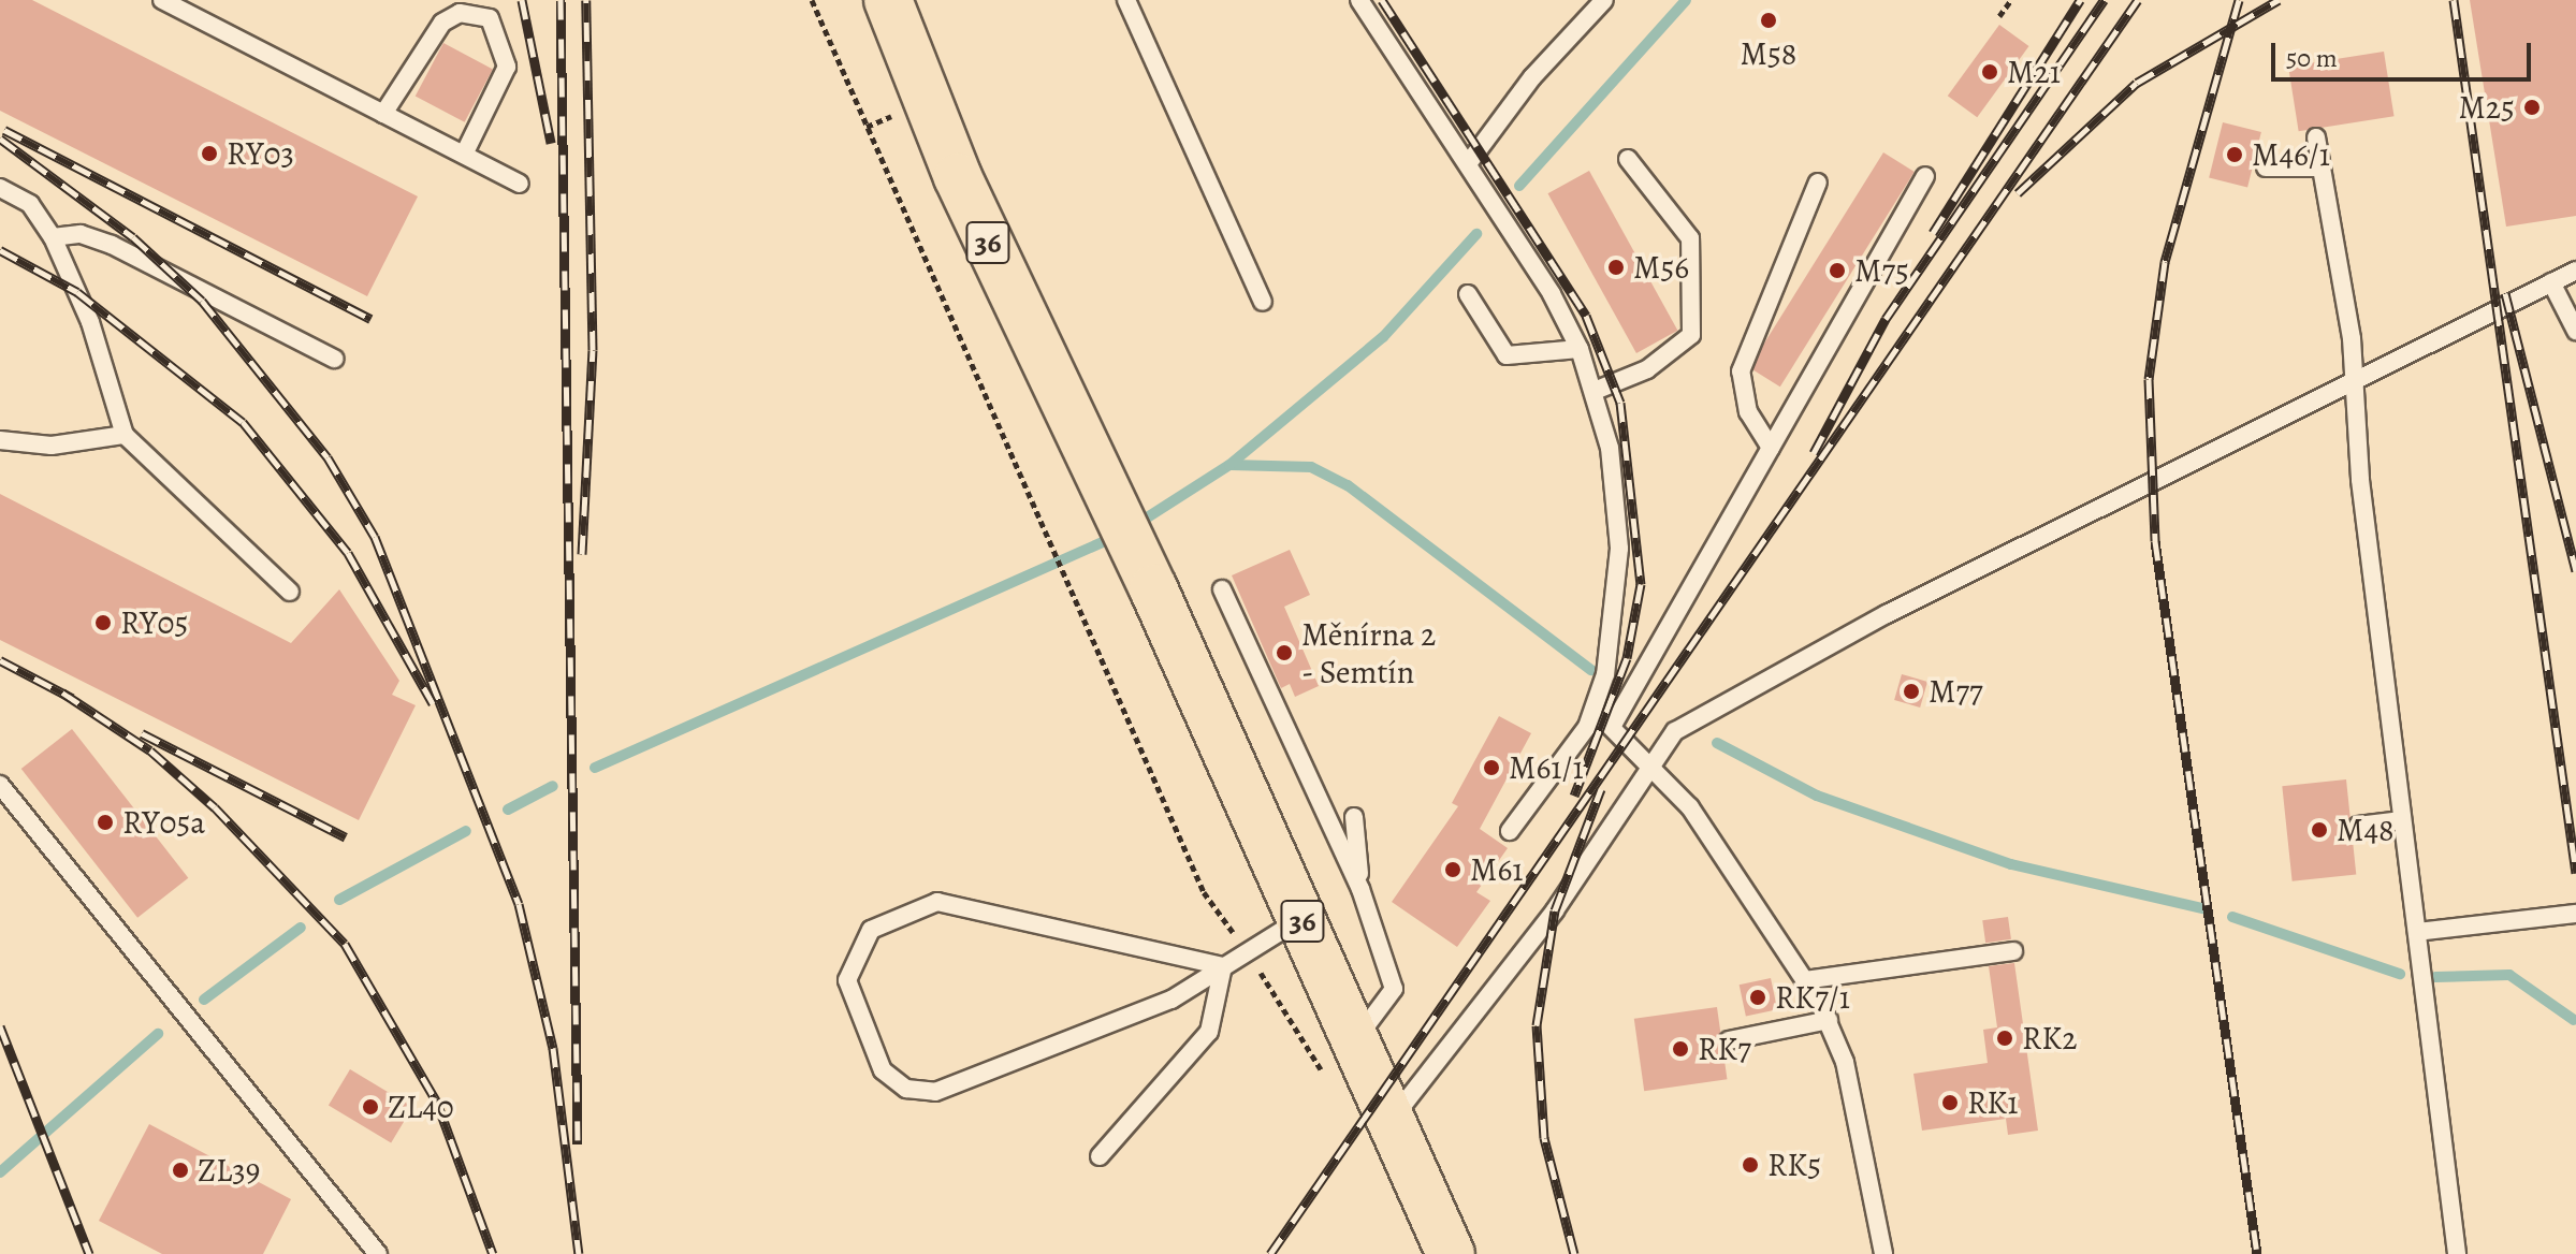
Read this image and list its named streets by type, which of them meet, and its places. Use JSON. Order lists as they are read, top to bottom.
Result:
{
  "streets": {
    "main road": ["36"]
  },
  "places": [
    "M58",
    "M21",
    "M25",
    "RY03",
    "M46/1",
    "M56",
    "M75",
    "RY05",
    "Měnírna 2 - Semtín",
    "M77",
    "M61/1",
    "RY05a",
    "M48",
    "M61",
    "RK7/1",
    "RK2",
    "RK7",
    "RK1",
    "ZL40",
    "RK5",
    "ZL39"
  ],
  "scale_bar": "50 m"
}
